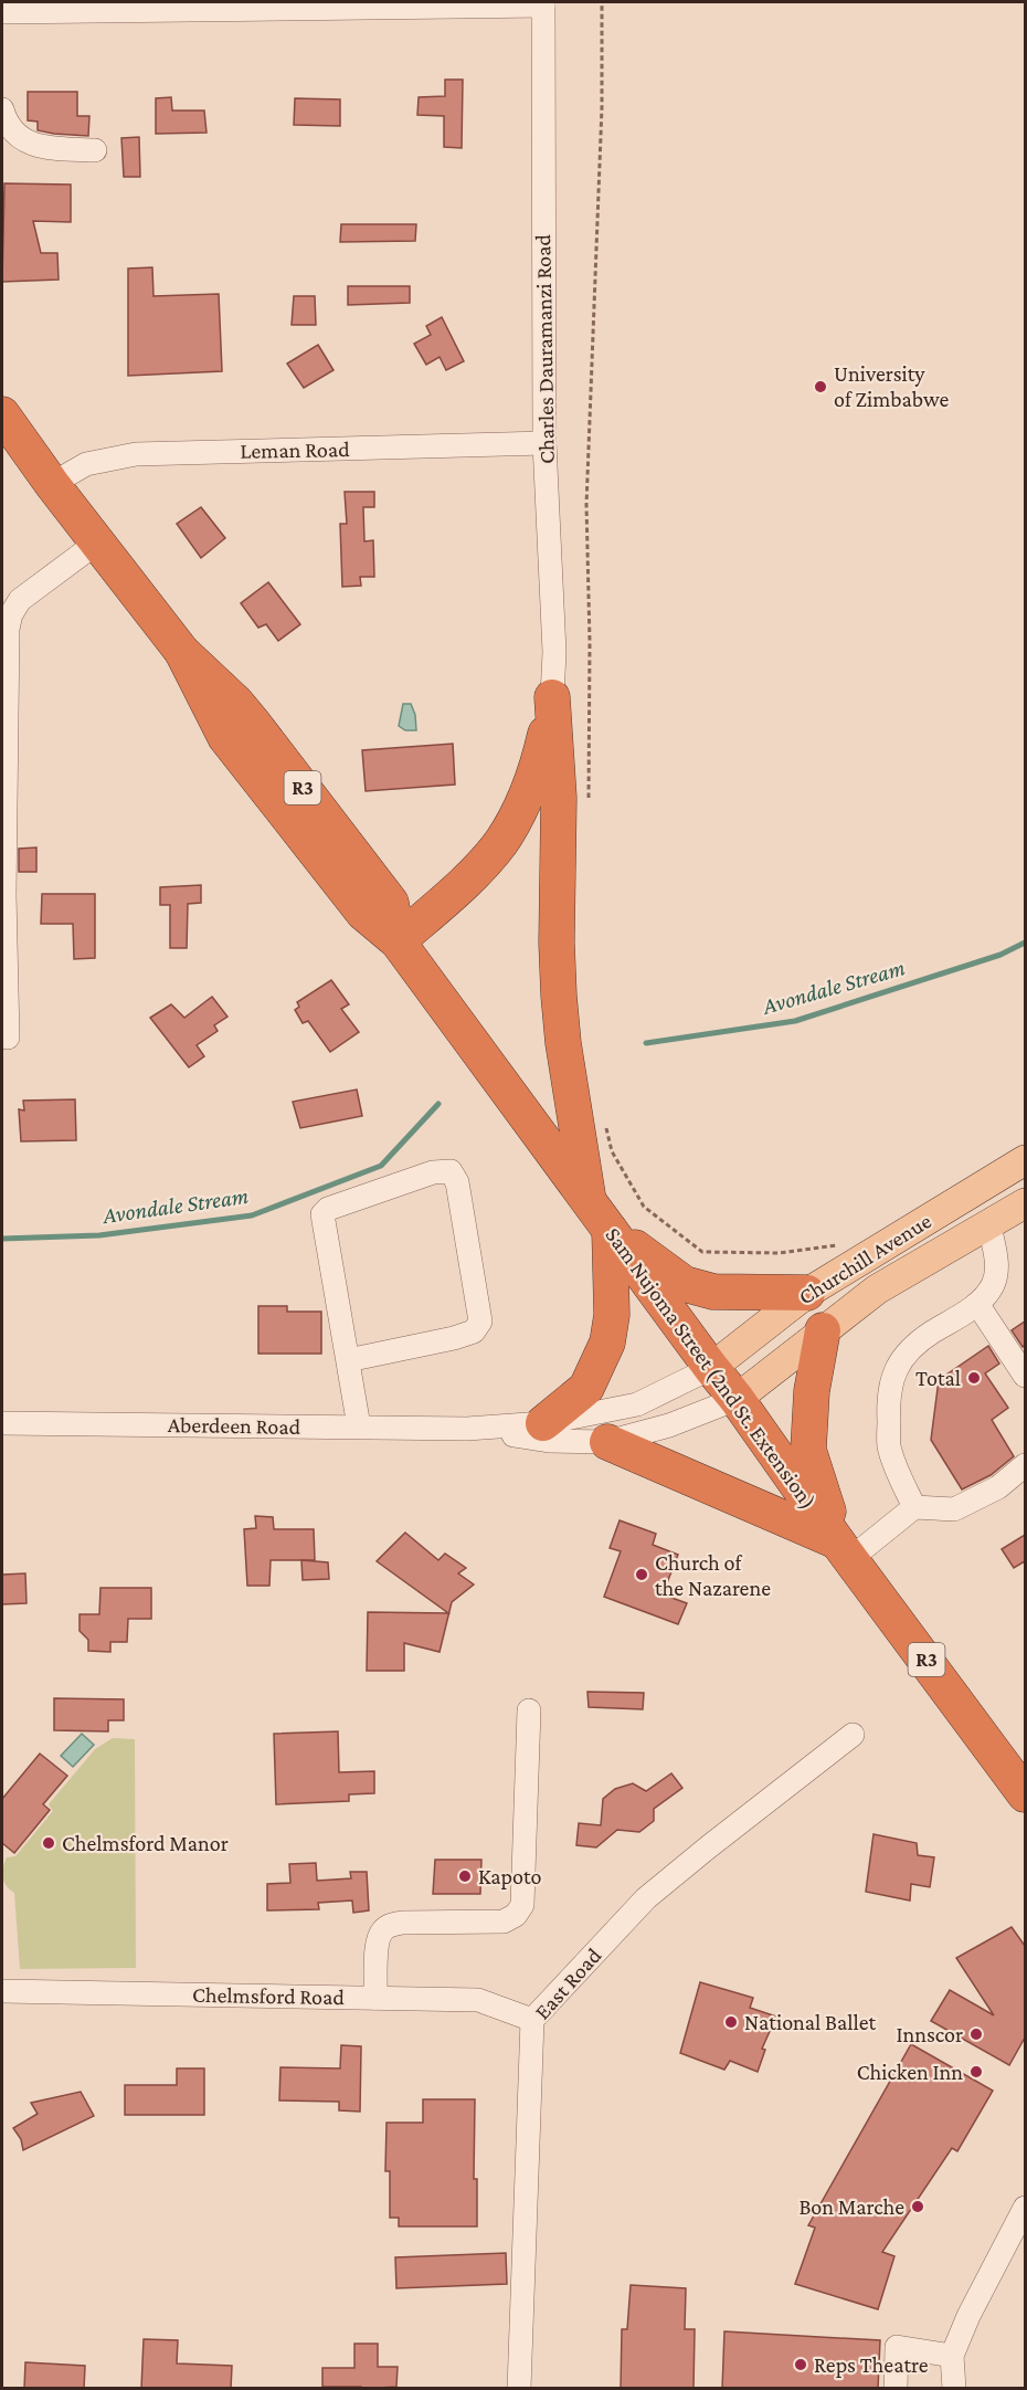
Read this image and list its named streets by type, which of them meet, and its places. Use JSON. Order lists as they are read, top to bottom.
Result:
{
  "streets": {
    "highway": ["R3", "Sam Nujoma Street (2nd St. Extension)"],
    "main road": ["Churchill Avenue"],
    "street": [
      "Charles Dauramanzi Road",
      "Leman Road",
      "Aberdeen Road",
      "East Road",
      "Chelmsford Road"
    ]
  },
  "crossings": [
    ["Charles Dauramanzi Road", "Leman Road"],
    ["Leman Road", "Sam Nujoma Street (2nd St. Extension)"],
    ["Churchill Avenue", "Sam Nujoma Street (2nd St. Extension)"],
    ["Churchill Avenue", "Aberdeen Road"],
    ["Sam Nujoma Street (2nd St. Extension)", "Aberdeen Road"],
    ["East Road", "Chelmsford Road"]
  ],
  "water": ["Avondale Stream"],
  "places": [
    "University of Zimbabwe",
    "Total",
    "Church of the Nazarene",
    "Chelmsford Manor",
    "Kapoto",
    "National Ballet",
    "Innscor",
    "Chicken Inn",
    "Bon Marche",
    "Reps Theatre"
  ]
}
